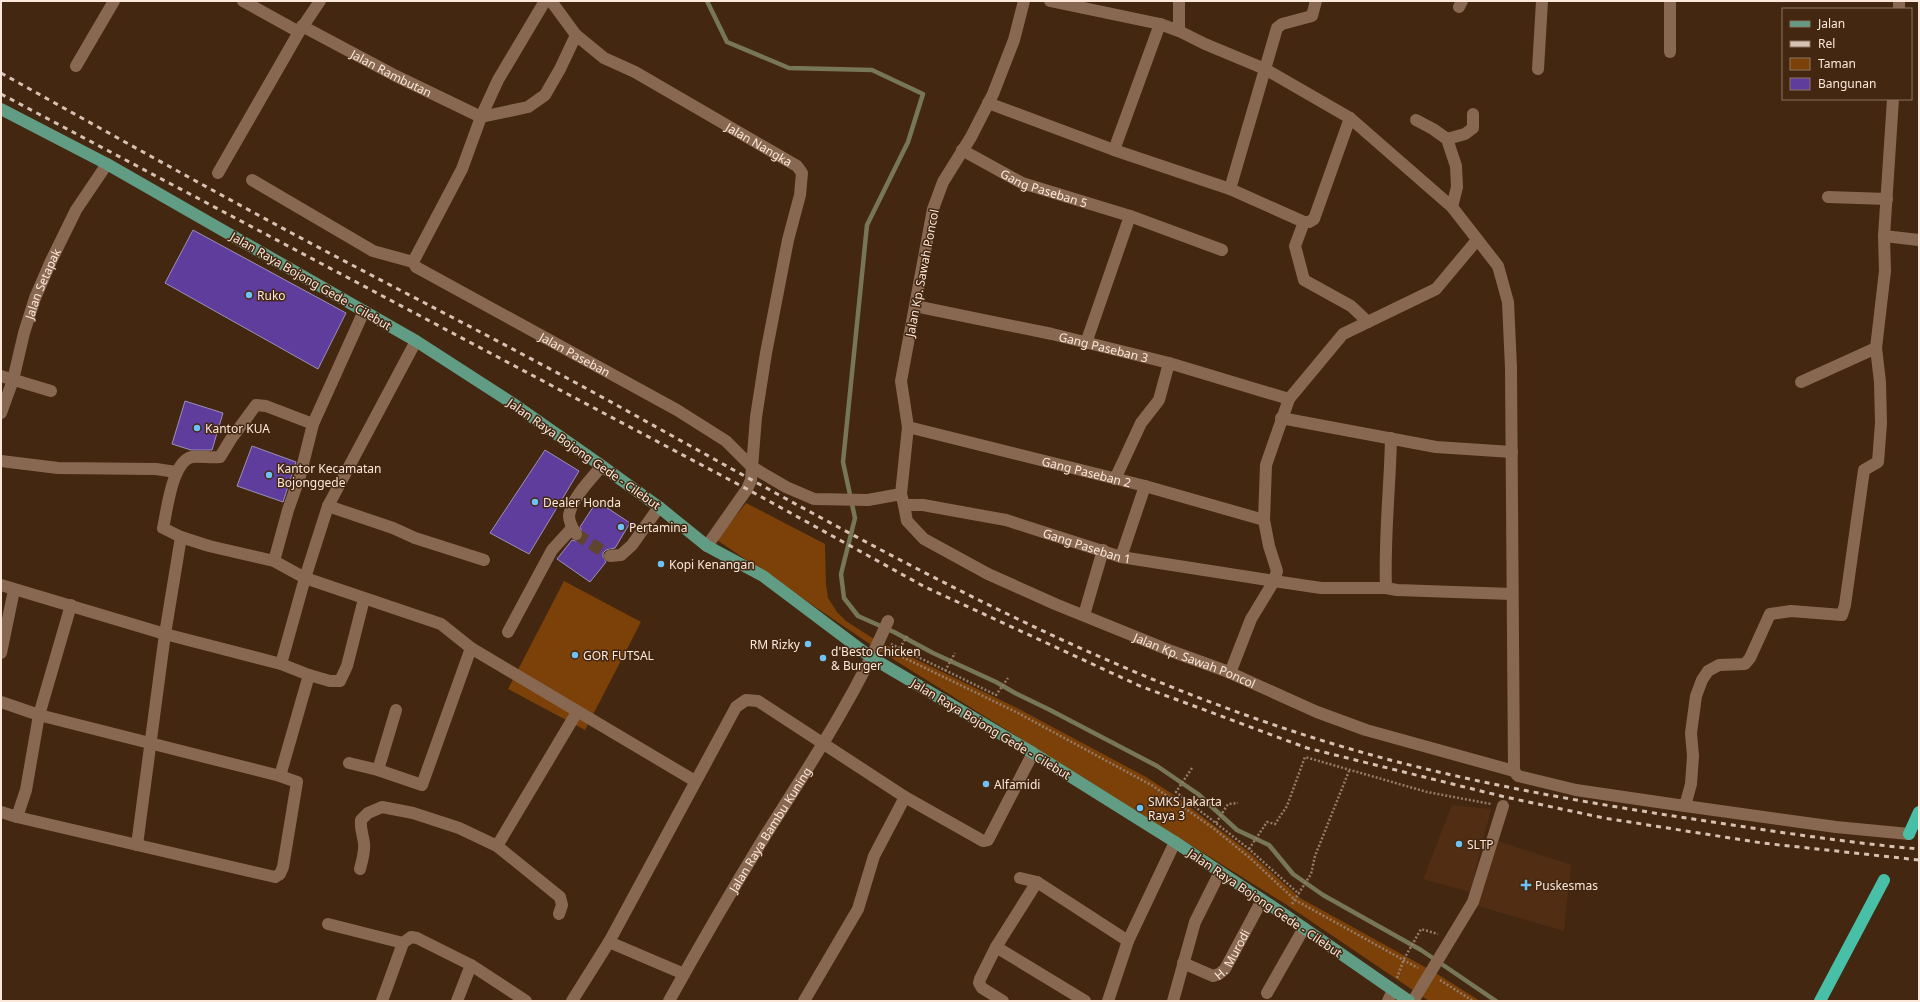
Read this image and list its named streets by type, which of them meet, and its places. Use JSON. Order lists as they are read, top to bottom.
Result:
{
  "streets": {
    "main road": ["Jalan Raya Bojong Gede - Cilebut"],
    "street": [
      "Jalan Rambutan",
      "Jalan Nangka",
      "Gang Paseban 5",
      "Jalan Kp. Sawah Poncol",
      "Jalan Setapak",
      "Gang Paseban 3",
      "Jalan Paseban",
      "Gang Paseban 2",
      "Gang Paseban 1",
      "Jalan Raya Bambu Kuning",
      "H. Murodi"
    ]
  },
  "crossings": [
    ["Jalan Nangka", "Jalan Raya Bojong Gede - Cilebut"],
    ["Jalan Nangka", "Jalan Paseban"],
    ["Gang Paseban 5", "Jalan Kp. Sawah Poncol"],
    ["Jalan Kp. Sawah Poncol", "Gang Paseban 3"],
    ["Jalan Kp. Sawah Poncol", "Jalan Paseban"],
    ["Jalan Kp. Sawah Poncol", "Gang Paseban 2"],
    ["Jalan Kp. Sawah Poncol", "Gang Paseban 1"],
    ["Jalan Raya Bojong Gede - Cilebut", "Jalan Setapak"],
    ["Jalan Raya Bojong Gede - Cilebut", "Jalan Raya Bambu Kuning"],
    ["Jalan Raya Bojong Gede - Cilebut", "H. Murodi"],
    ["Jalan Paseban", "Gang Paseban 1"]
  ],
  "places": {
    "other": [
      "Ruko",
      "Kantor KUA",
      "Kantor Kecamatan Bojonggede",
      "Dealer Honda",
      "Pertamina",
      "Kopi Kenangan",
      "RM Rizky",
      "GOR FUTSAL",
      "d'Besto Chicken & Burger",
      "Alfamidi",
      "SMKS Jakarta Raya 3",
      "SLTP"
    ],
    "health": ["Puskesmas"]
  },
  "legend": [
    "Jalan",
    "Rel",
    "Taman",
    "Bangunan"
  ]
}
